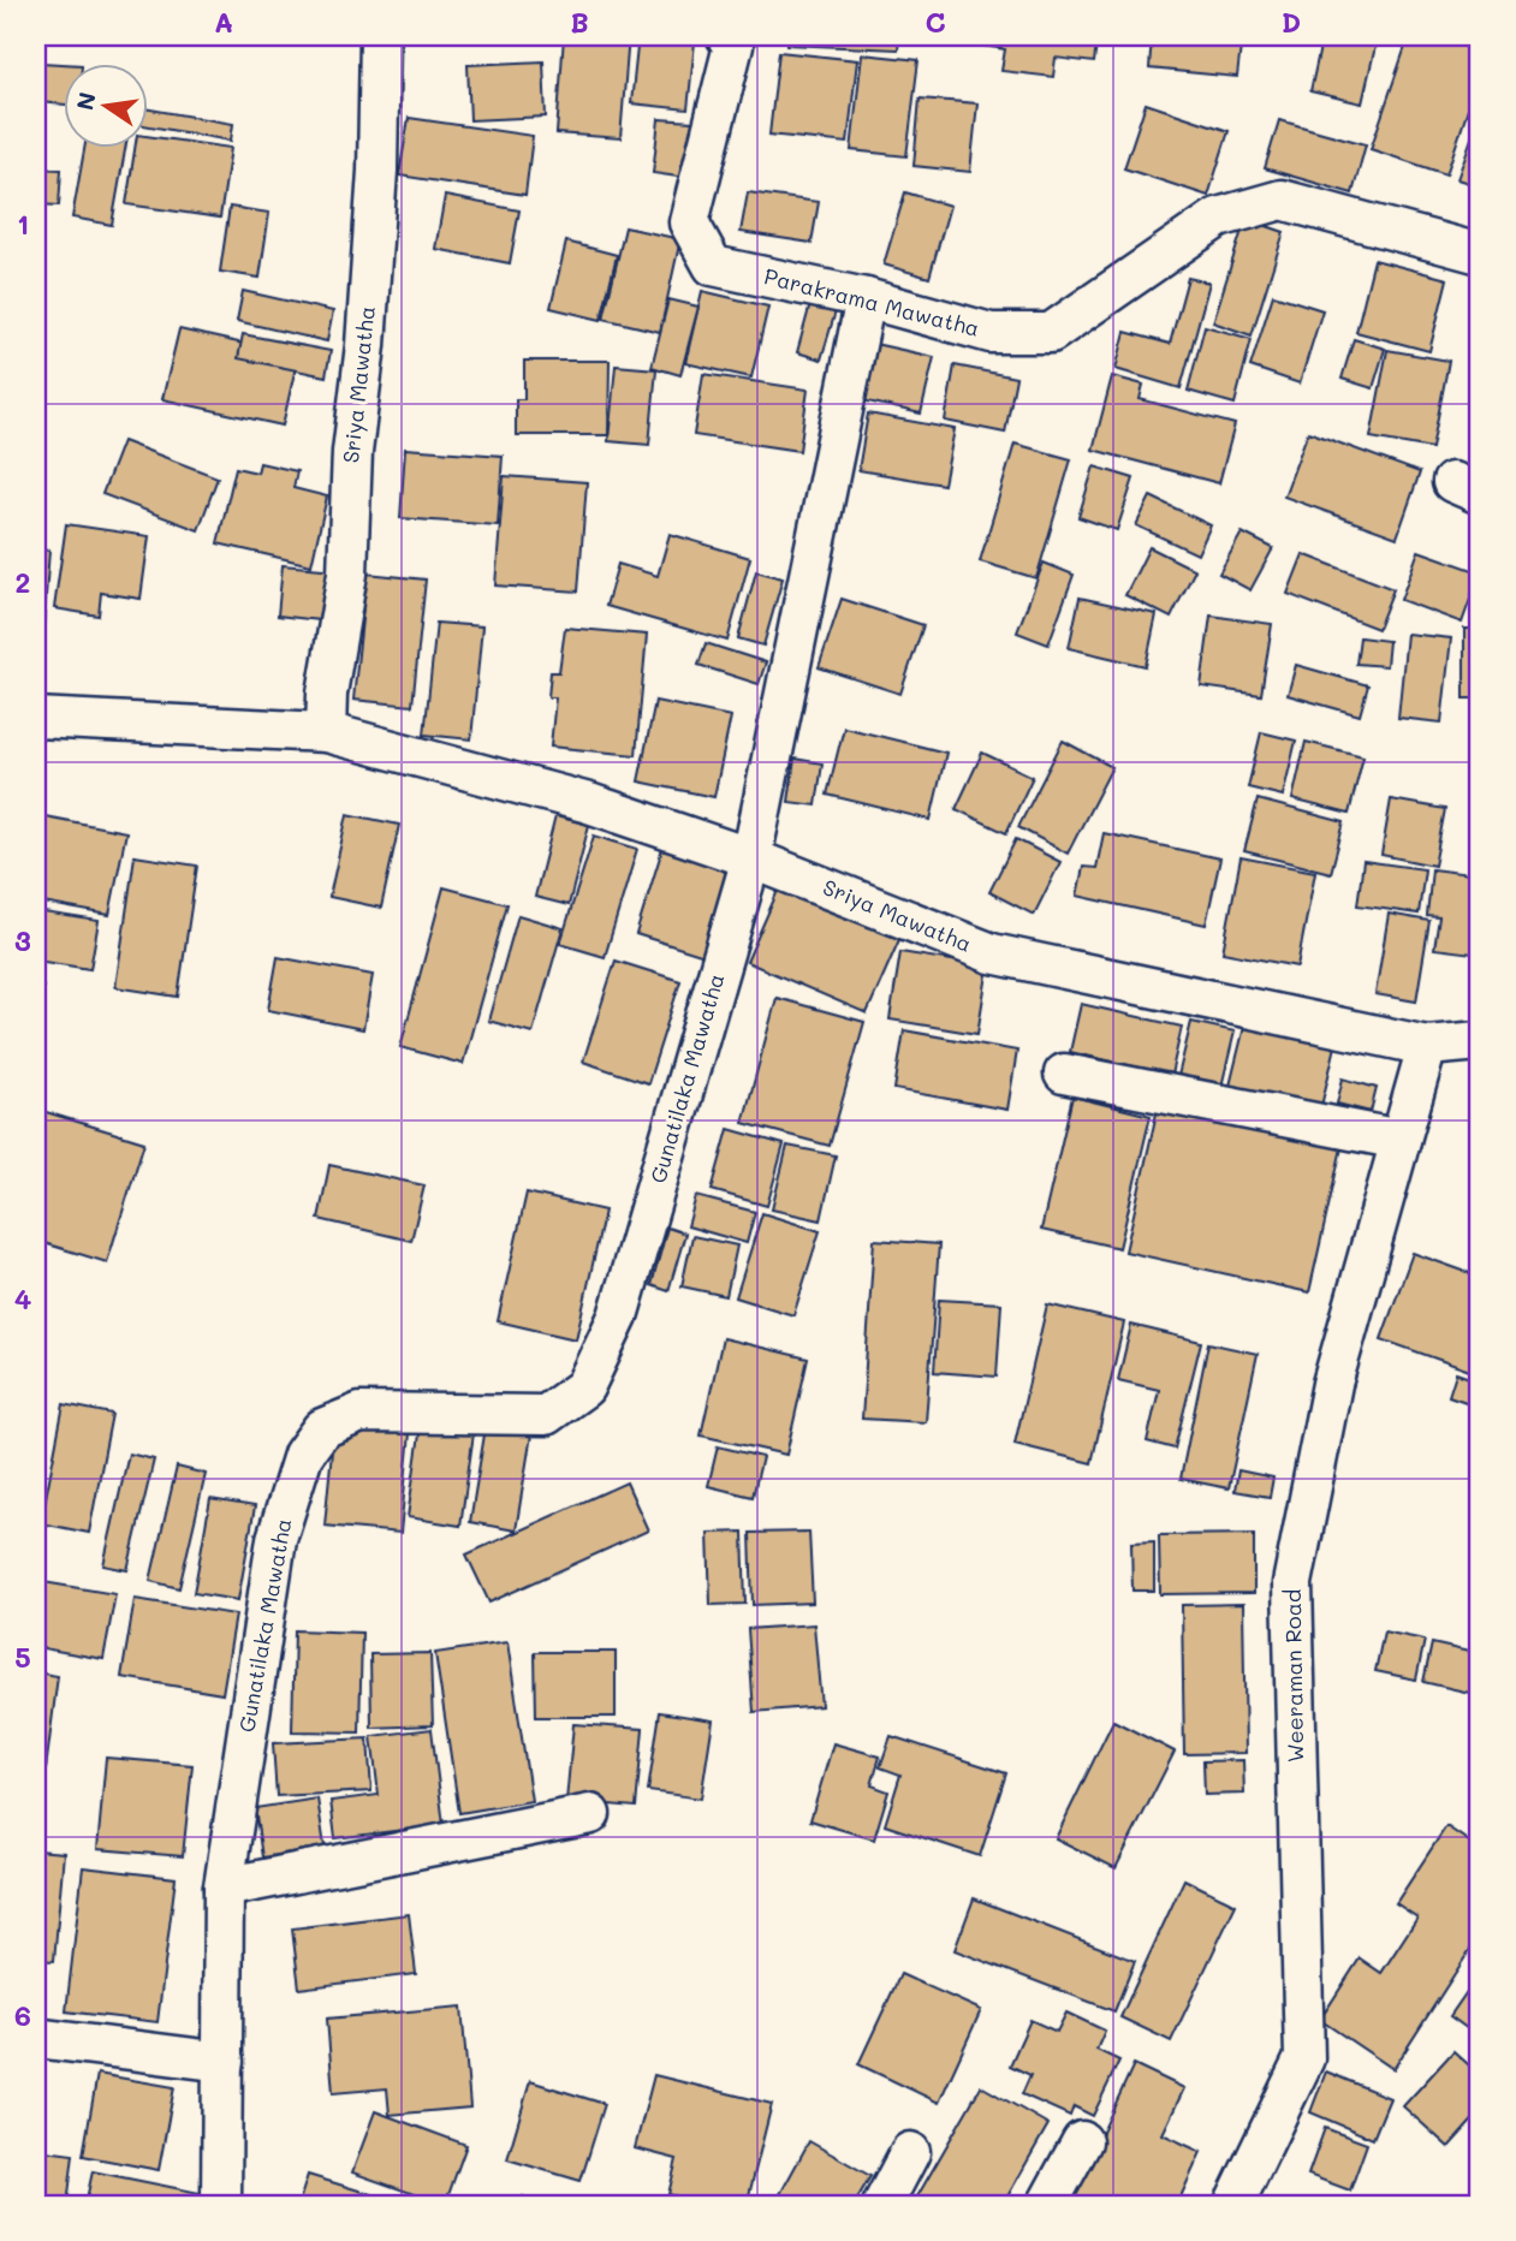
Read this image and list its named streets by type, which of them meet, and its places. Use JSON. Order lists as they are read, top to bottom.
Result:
{
  "streets": {
    "street": [
      "Parakrama Mawatha",
      "Sriya Mawatha",
      "Gunatilaka Mawatha",
      "Weeraman Road"
    ]
  },
  "crossings": [
    ["Parakrama Mawatha", "Gunatilaka Mawatha"],
    ["Sriya Mawatha", "Gunatilaka Mawatha"],
    ["Sriya Mawatha", "Weeraman Road"]
  ],
  "north": "left",
  "grid": {
    "columns": [
      "A",
      "B",
      "C",
      "D"
    ],
    "rows": [
      "1",
      "2",
      "3",
      "4",
      "5",
      "6"
    ]
  }
}
